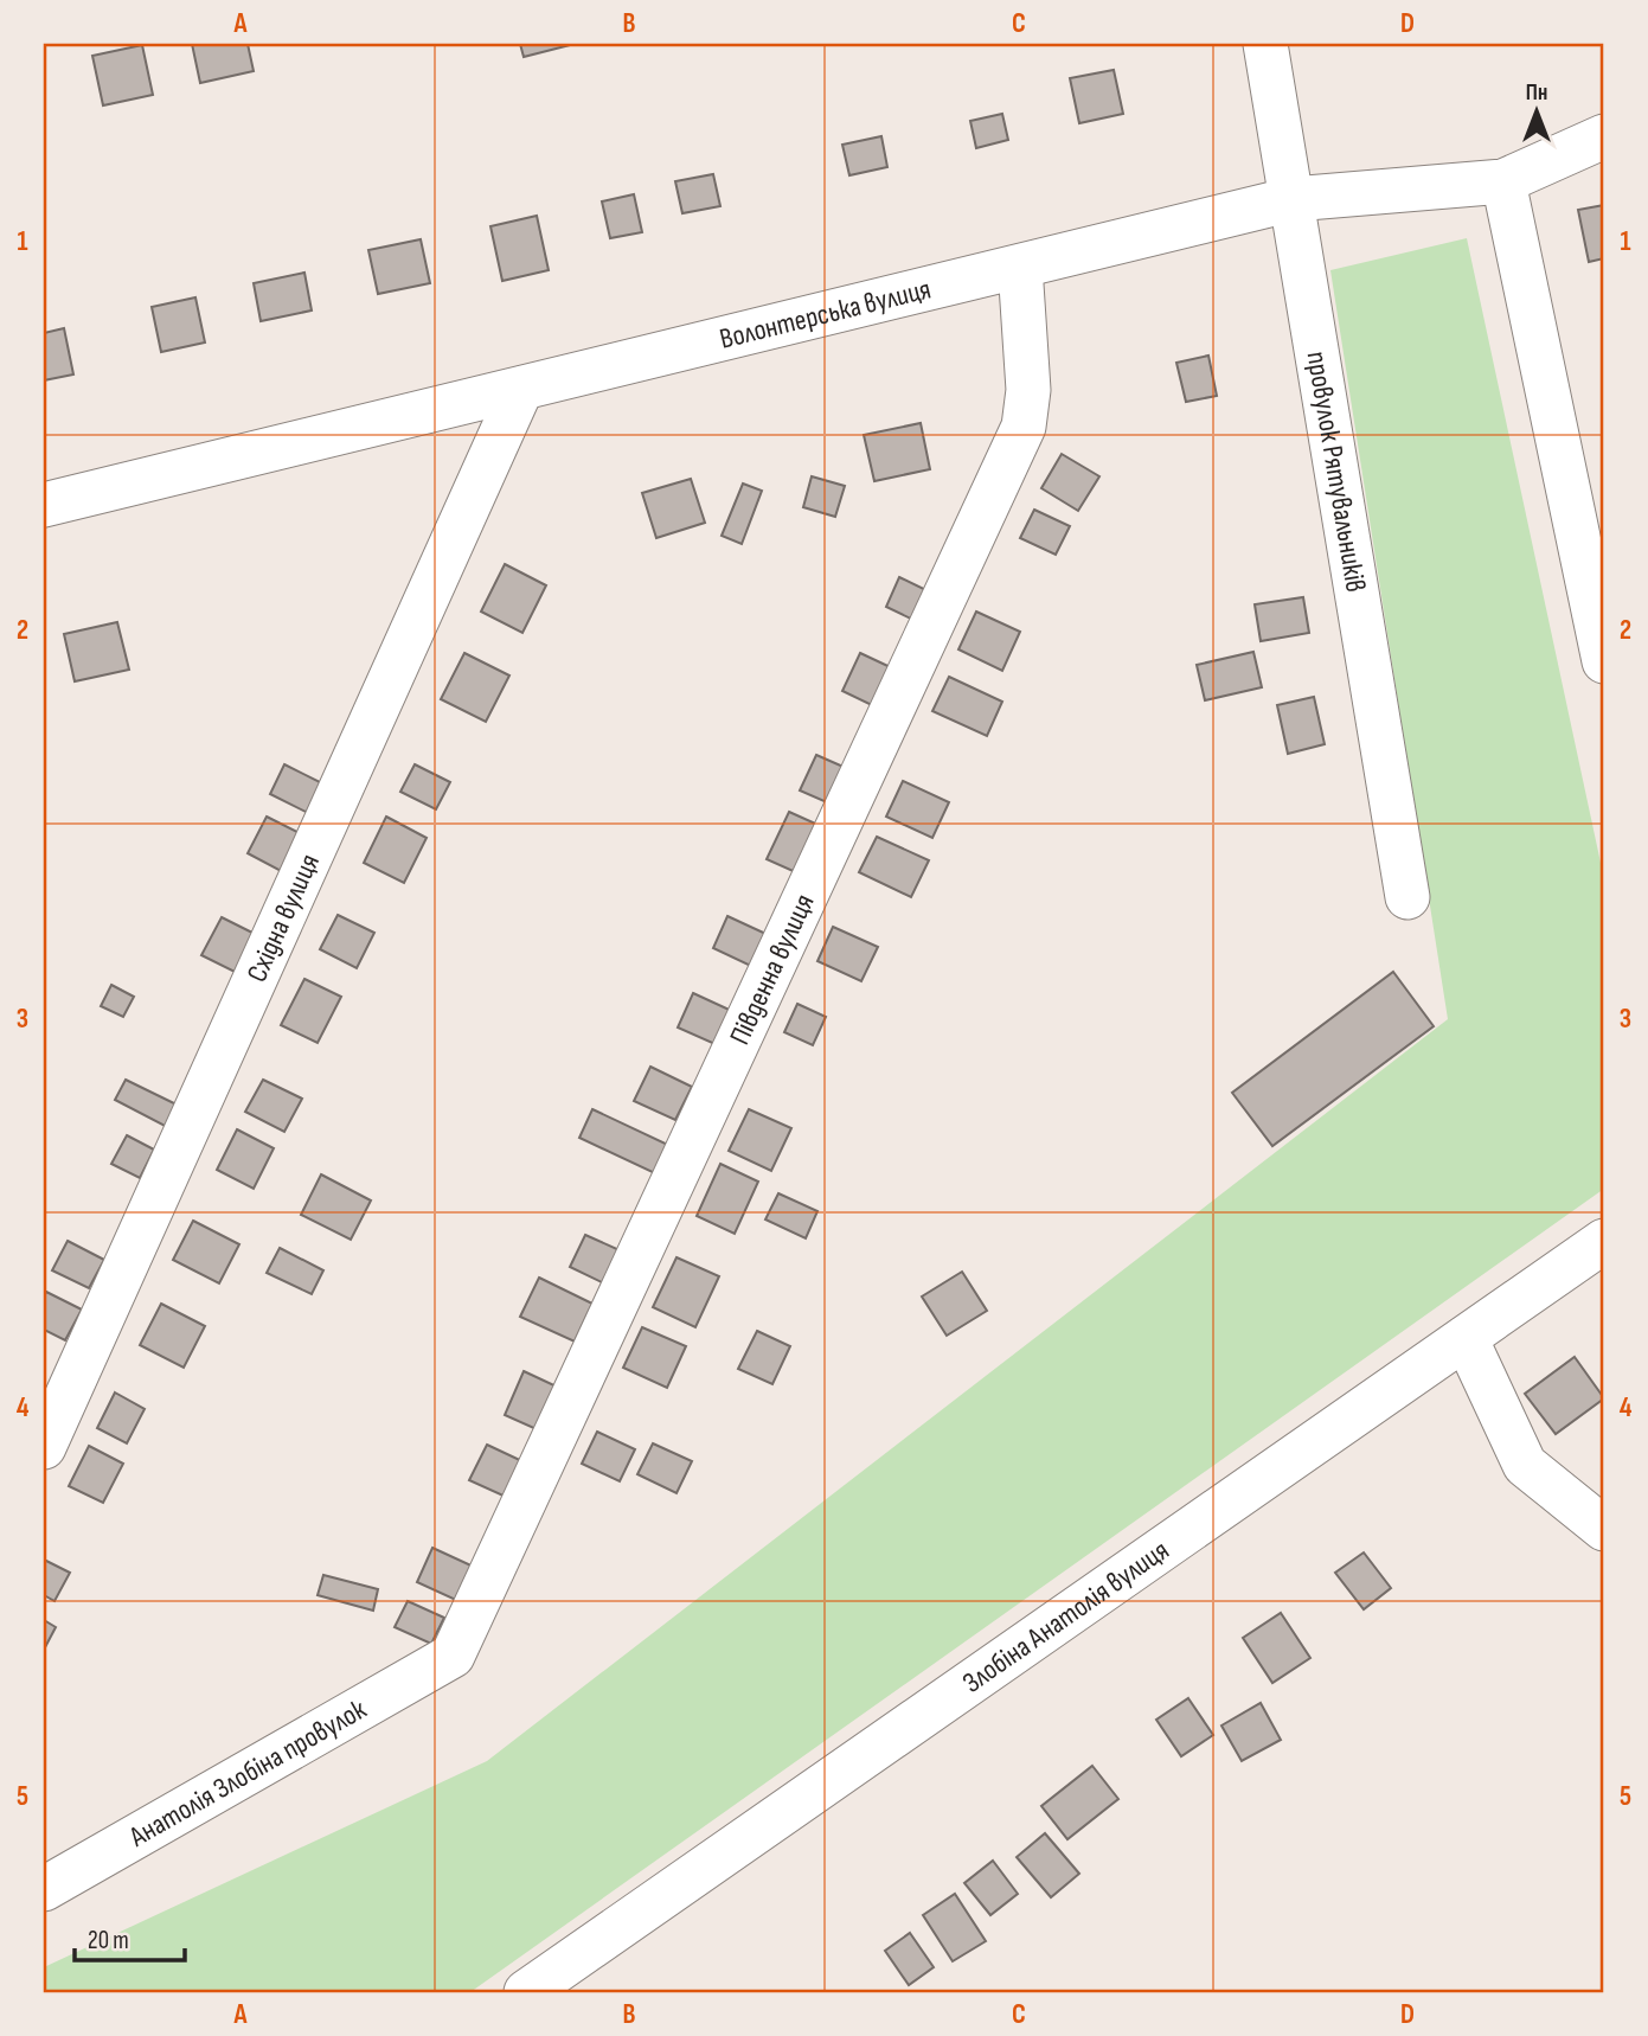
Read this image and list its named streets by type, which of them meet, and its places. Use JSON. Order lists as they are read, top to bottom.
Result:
{
  "streets": {
    "street": [
      "Волонтерська вулиця",
      "провулок Рятувальників",
      "Східна вулиця",
      "Південна вулиця",
      "Злобіна Анатолія вулиця",
      "Анатолія Злобіна провулок"
    ]
  },
  "crossings": [
    ["Волонтерська вулиця", "провулок Рятувальників"],
    ["Волонтерська вулиця", "Східна вулиця"],
    ["Волонтерська вулиця", "Південна вулиця"],
    ["Південна вулиця", "Анатолія Злобіна провулок"]
  ],
  "scale_bar": "20 m",
  "north": "top",
  "grid": {
    "columns": [
      "A",
      "B",
      "C",
      "D"
    ],
    "rows": [
      "1",
      "2",
      "3",
      "4",
      "5"
    ]
  }
}
